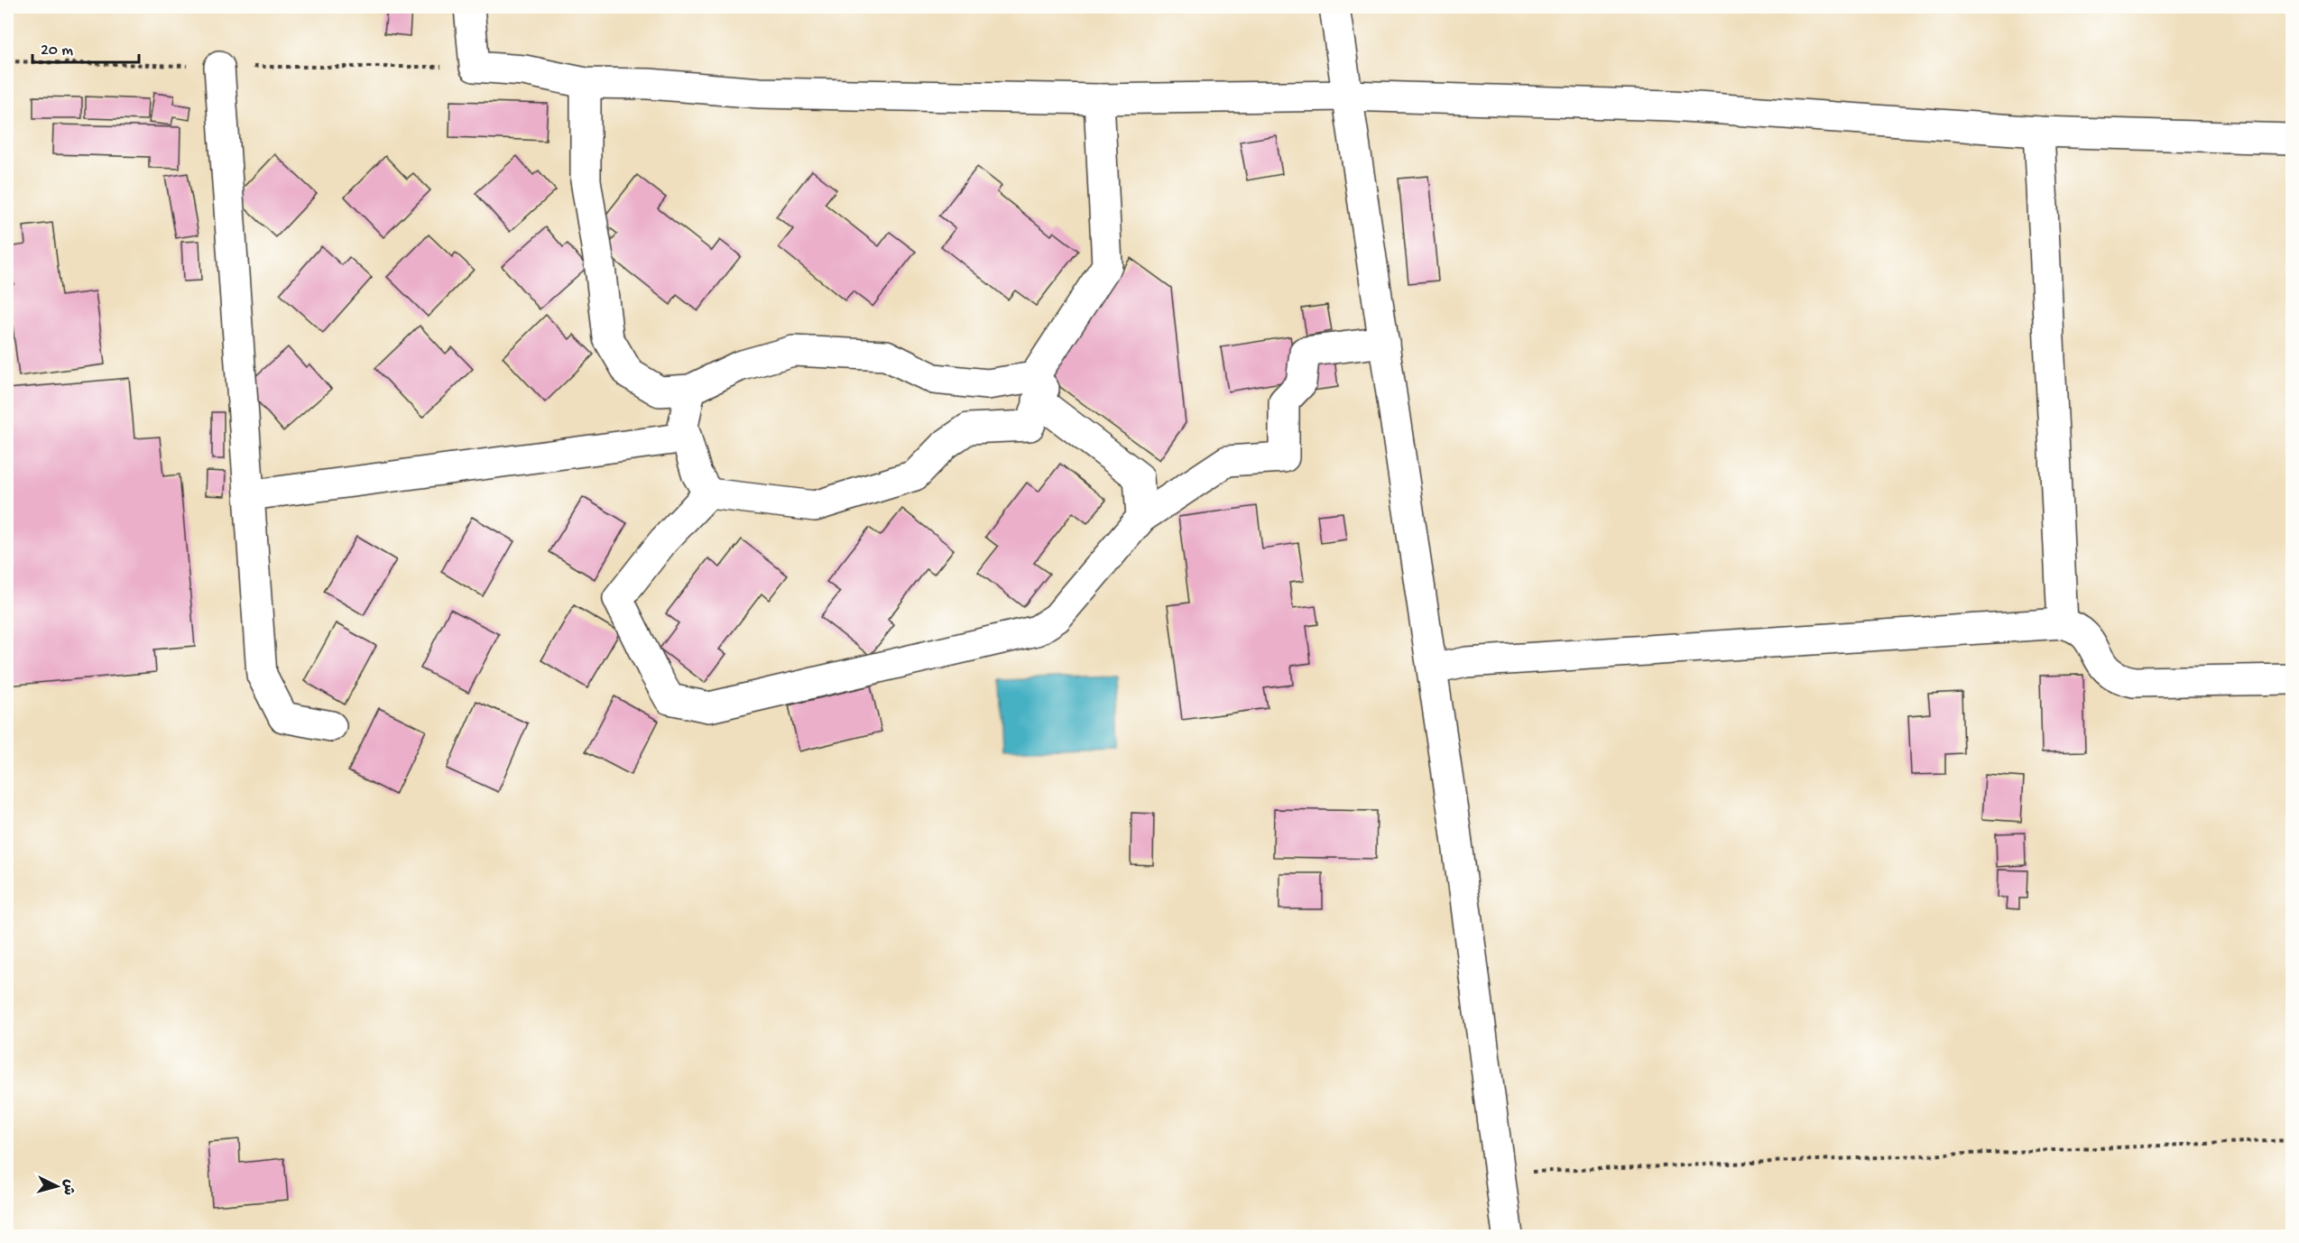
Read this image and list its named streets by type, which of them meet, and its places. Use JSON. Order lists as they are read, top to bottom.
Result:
{
  "scale_bar": "20 m",
  "north": "right"
}
